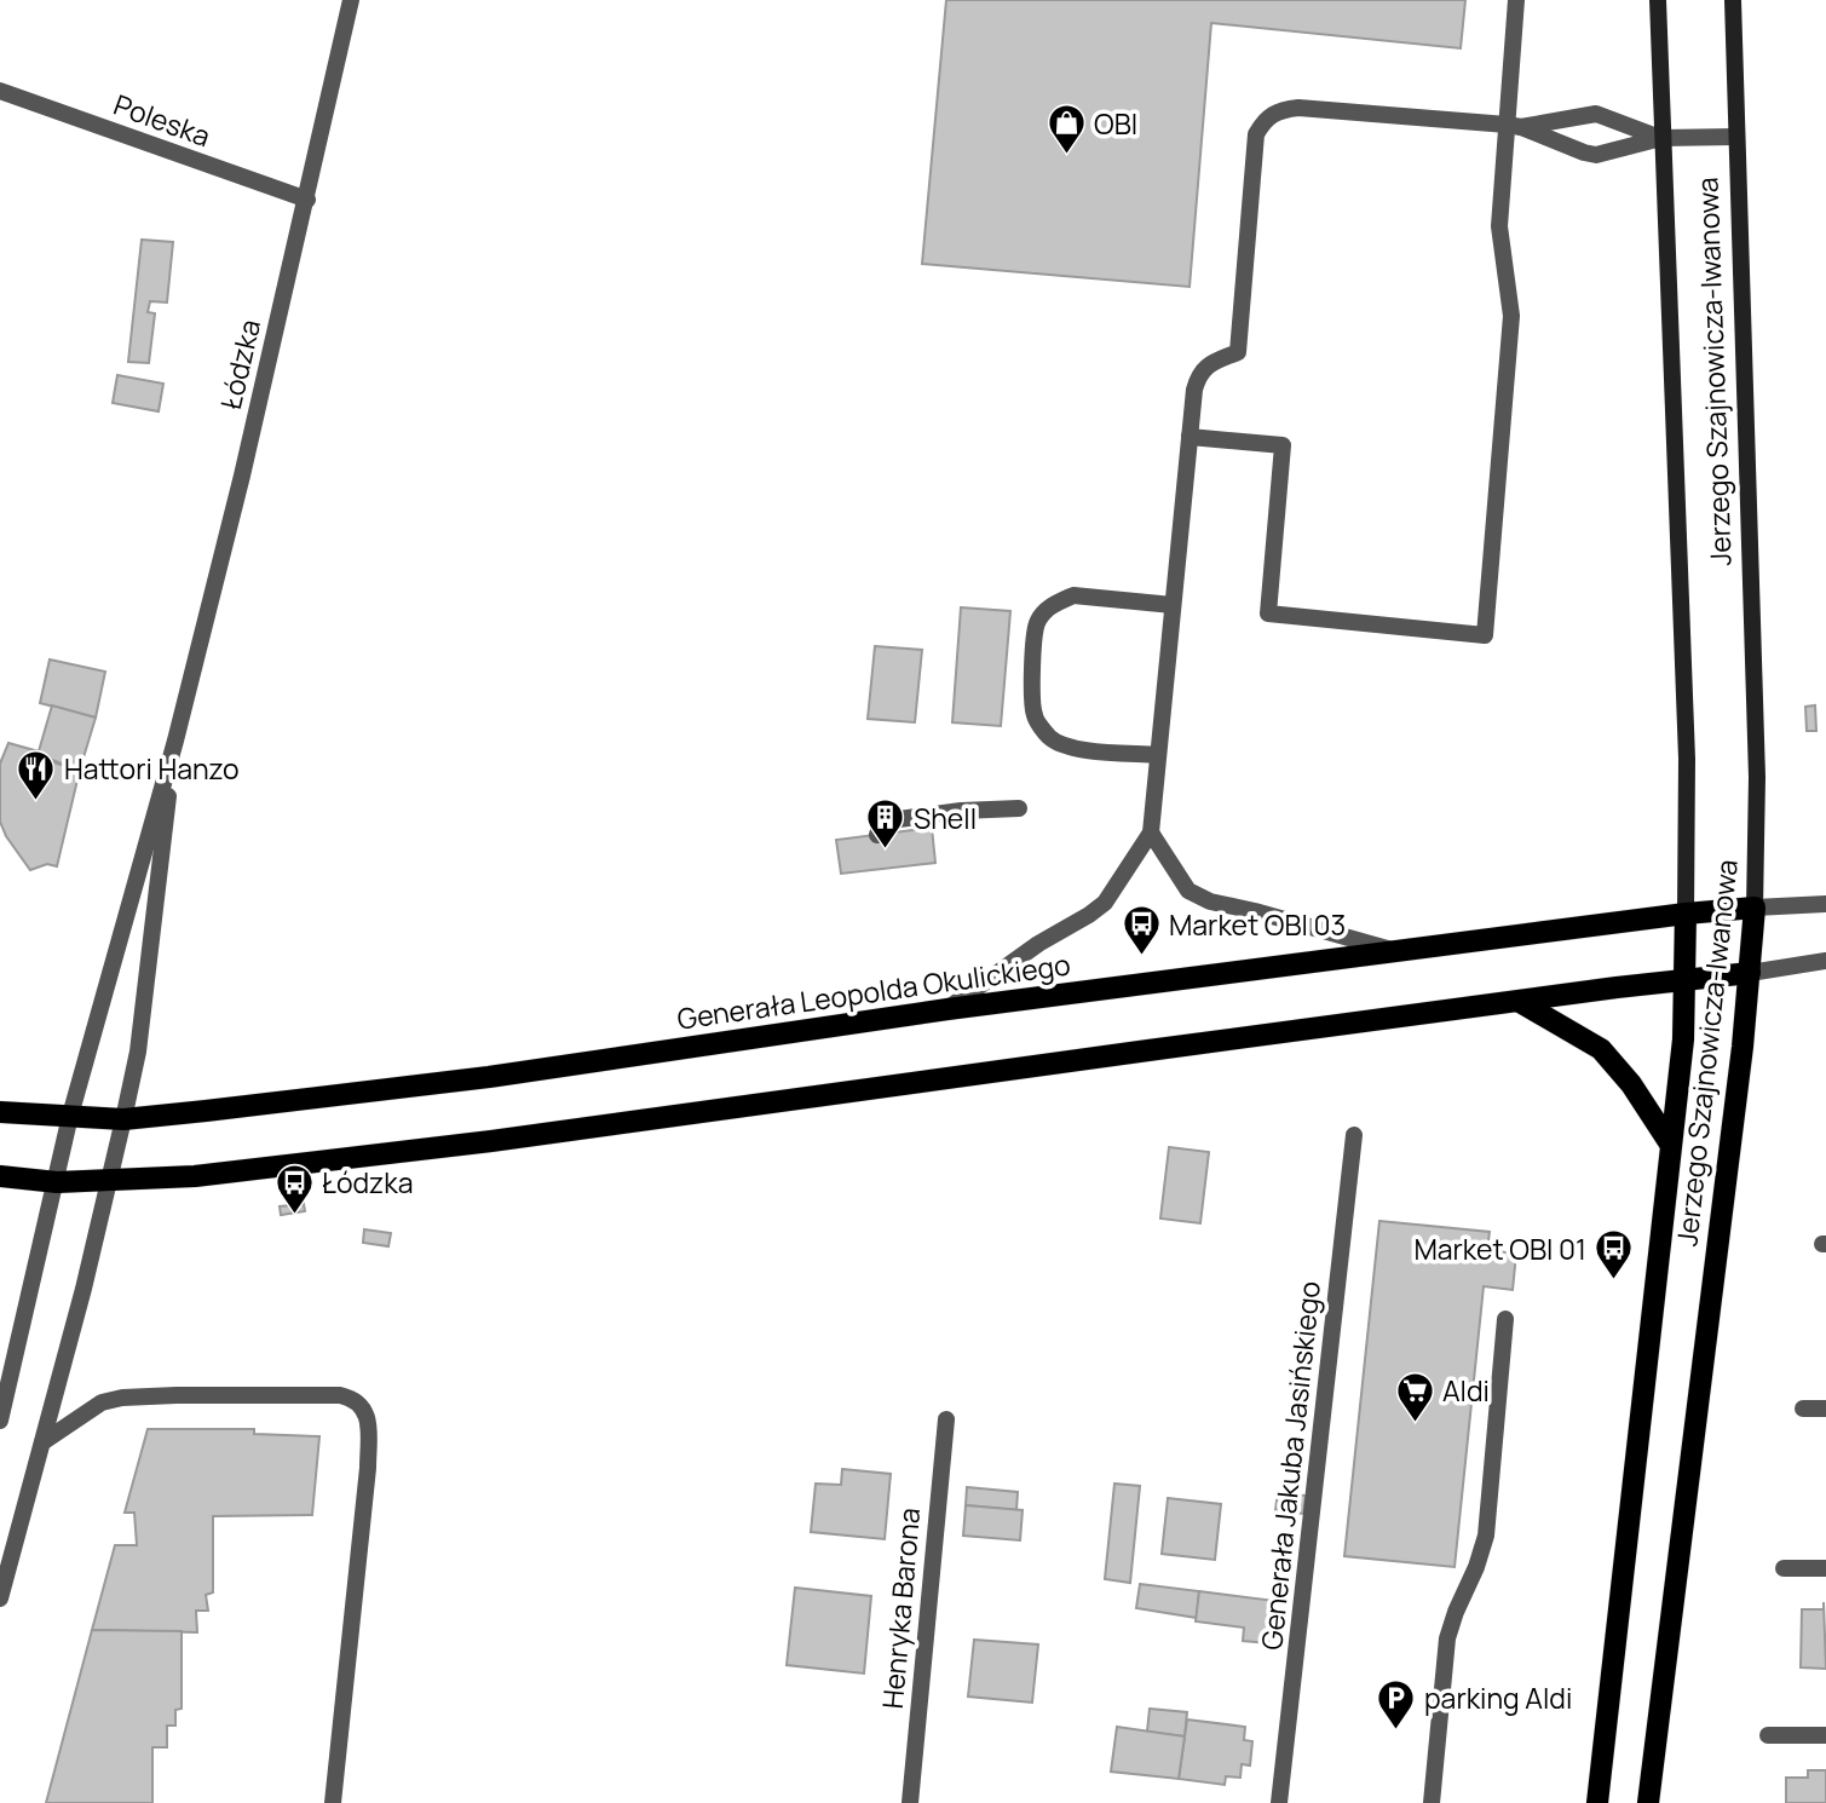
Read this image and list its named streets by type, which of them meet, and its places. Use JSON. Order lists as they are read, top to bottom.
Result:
{
  "streets": {
    "main road": ["Jerzego Szajnowicza-Iwanowa", "Generała Leopolda Okulickiego"],
    "street": [
      "Poleska",
      "Łódzka",
      "Generała Jakuba Jasińskiego",
      "Henryka Barona"
    ]
  },
  "crossings": [
    ["Poleska", "Łódzka"],
    ["Łódzka", "Generała Leopolda Okulickiego"],
    ["Jerzego Szajnowicza-Iwanowa", "Generała Leopolda Okulickiego"]
  ],
  "places": {
    "shop": ["OBI"],
    "restaurant": ["Hattori Hanzo"],
    "building": ["Shell"],
    "bus stop": ["Market OBI 03", "Łódzka", "Market OBI 01"],
    "supermarket": ["Aldi"],
    "parking": ["parking Aldi"]
  }
}
